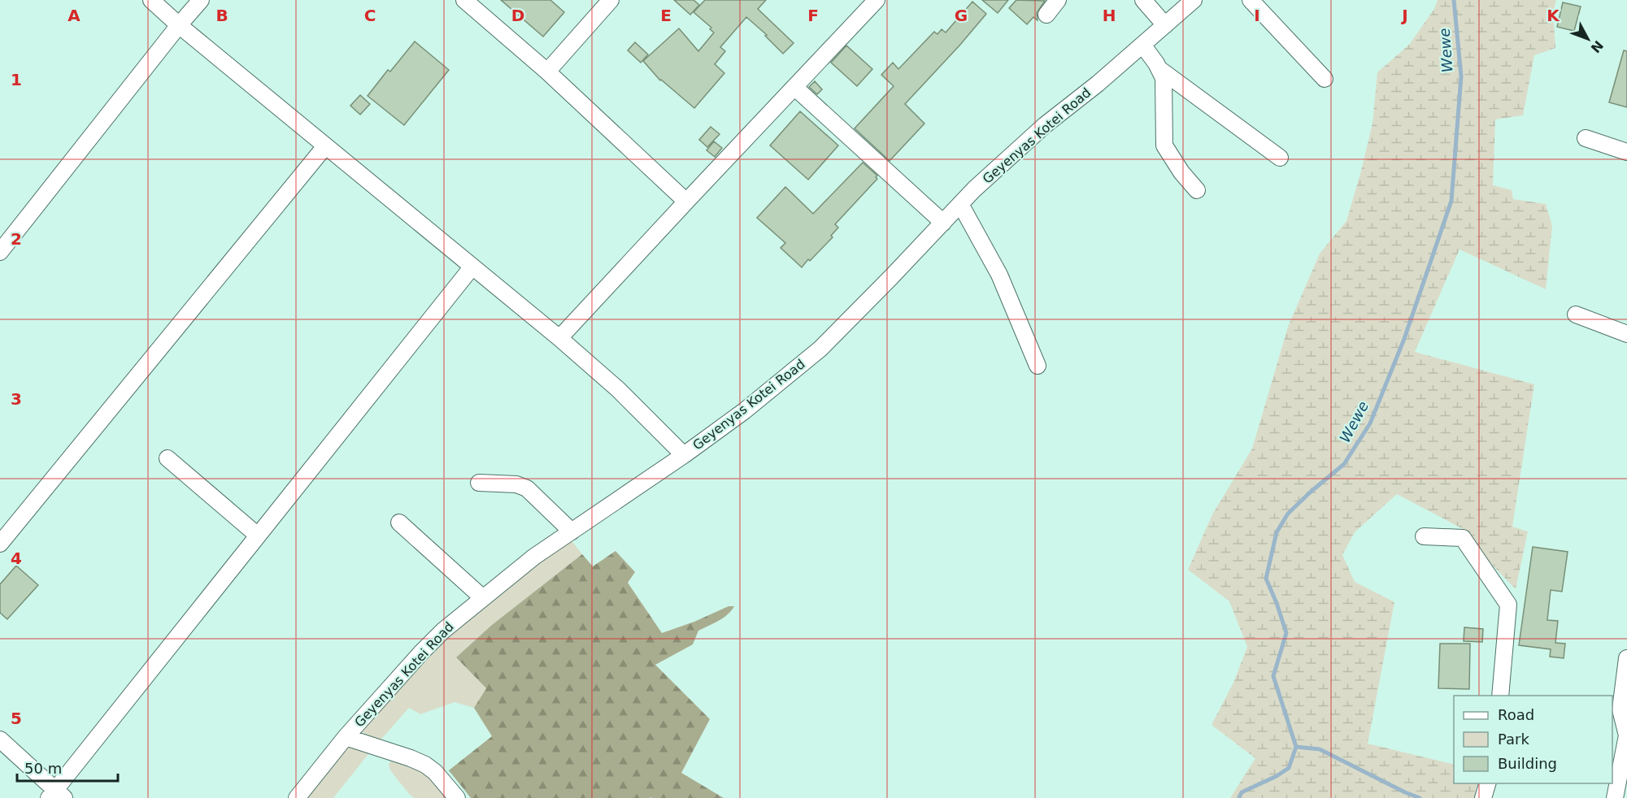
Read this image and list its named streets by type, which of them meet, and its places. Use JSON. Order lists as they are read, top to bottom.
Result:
{
  "streets": {
    "street": ["Geyenyas Kotei Road"]
  },
  "water": ["Wewe"],
  "legend": ["Road", "Park", "Building"],
  "scale_bar": "50 m",
  "north": "bottom right",
  "grid": {
    "columns": [
      "A",
      "B",
      "C",
      "D",
      "E",
      "F",
      "G",
      "H",
      "I",
      "J",
      "K"
    ],
    "rows": [
      "1",
      "2",
      "3",
      "4",
      "5"
    ]
  }
}
